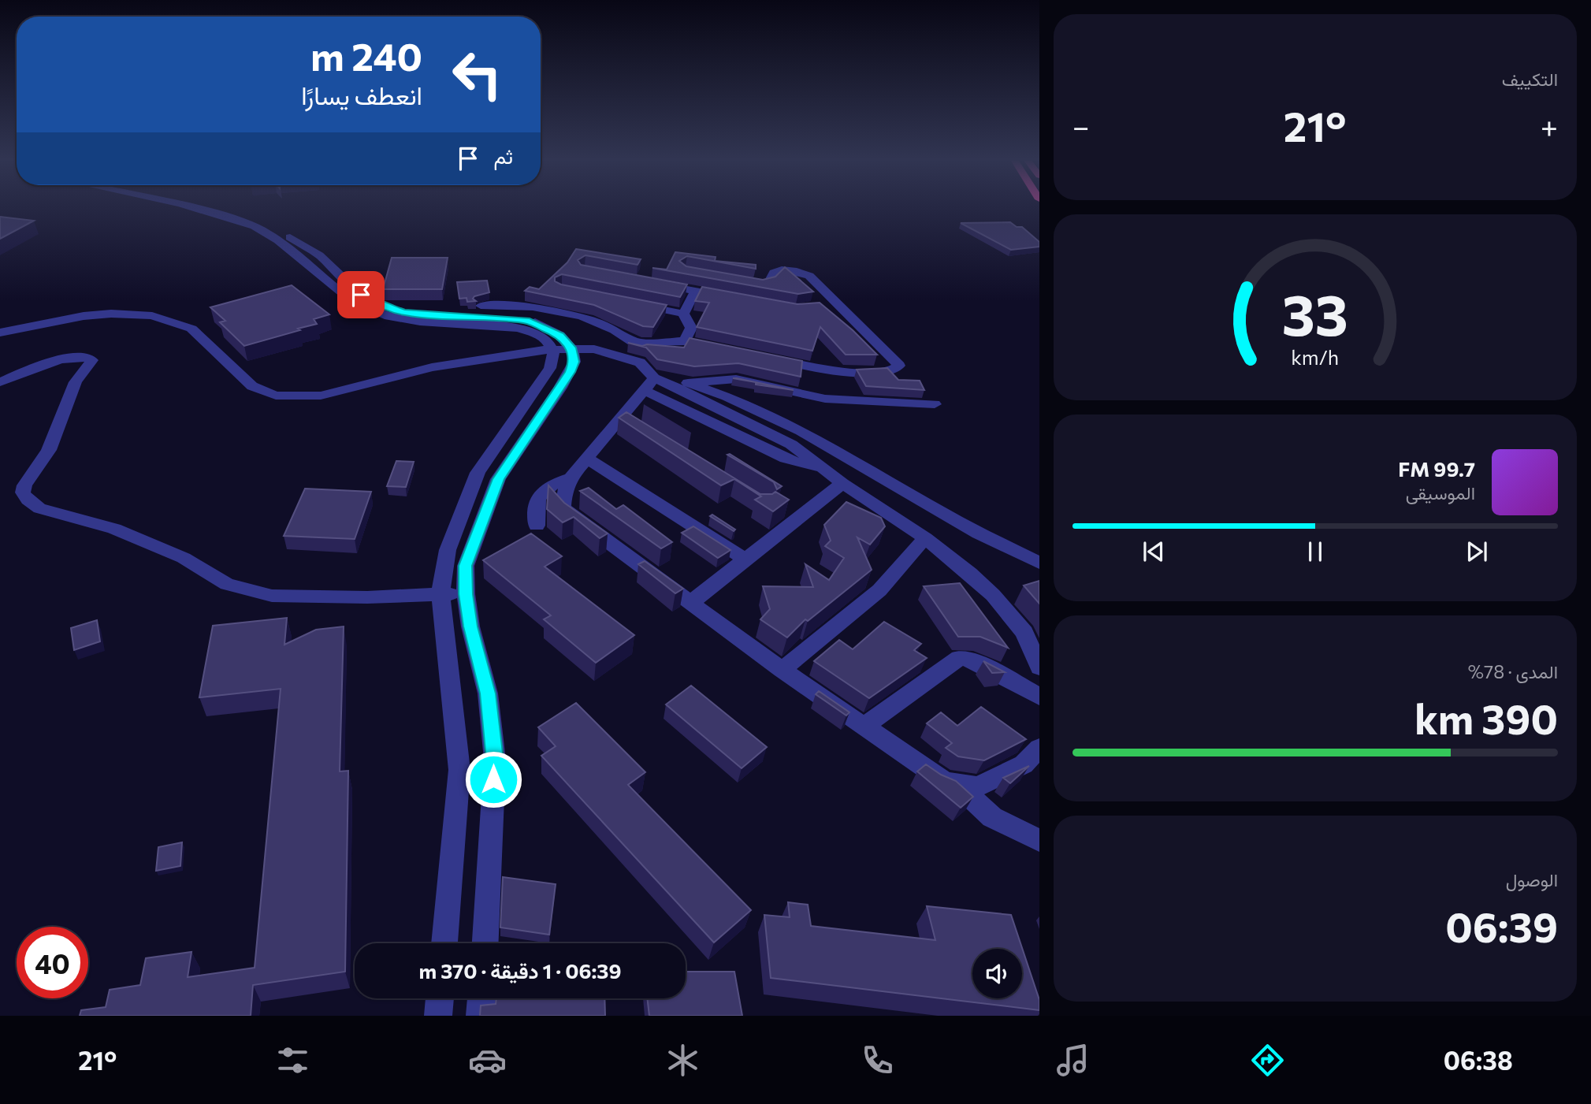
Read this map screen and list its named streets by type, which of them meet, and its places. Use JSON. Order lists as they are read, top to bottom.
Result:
{
  "page": {
    "tile": [
      "التكييف",
      ["المدى · 78%", "390 km"],
      ["الوصول", "06:39"]
    ],
    "turn": ["240 m", "انعطف يسارًا"],
    "heat": ["−", "21°", "+"],
    "then": "ثم",
    "song": ["99.7 FM", "الموسيقى"],
    "limit": "40",
    "trip": "06:39 · 1 دقيقة · 370 m",
    "tabs": ["06:38", "21°"],
    "gauge": ["33", "km/h"]
  }
}
